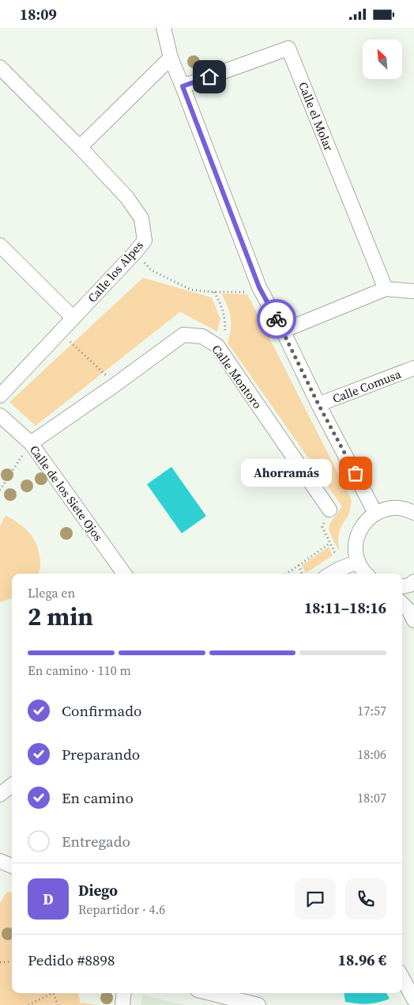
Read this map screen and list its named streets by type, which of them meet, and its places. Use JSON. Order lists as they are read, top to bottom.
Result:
{
  "streets": {
    "street": [
      "Calle el Molar",
      "Calle los Alpes",
      "Calle Montoro",
      "Calle Comusa",
      "Calle de los Siete Ojos"
    ]
  },
  "crossings": [
    ["Calle Montoro", "Calle de los Siete Ojos"]
  ],
  "places": ["Ahorramás"],
  "north": "top left",
  "page": {
    "status": "18:09",
    "bubble": "Ahorramás",
    "heading": ["2 min", "Llega en", "18:11–18:16"],
    "panel": [
      "Diego",
      "Repartidor · 4.6",
      "Pedido #8898",
      "18.96 €"
    ],
    "bar": "En camino · 110 m",
    "list": [
      ["Confirmado", "17:57"],
      ["Preparando", "18:06"],
      ["En camino", "18:07"],
      "Entregado"
    ],
    "round": "D"
  }
}
